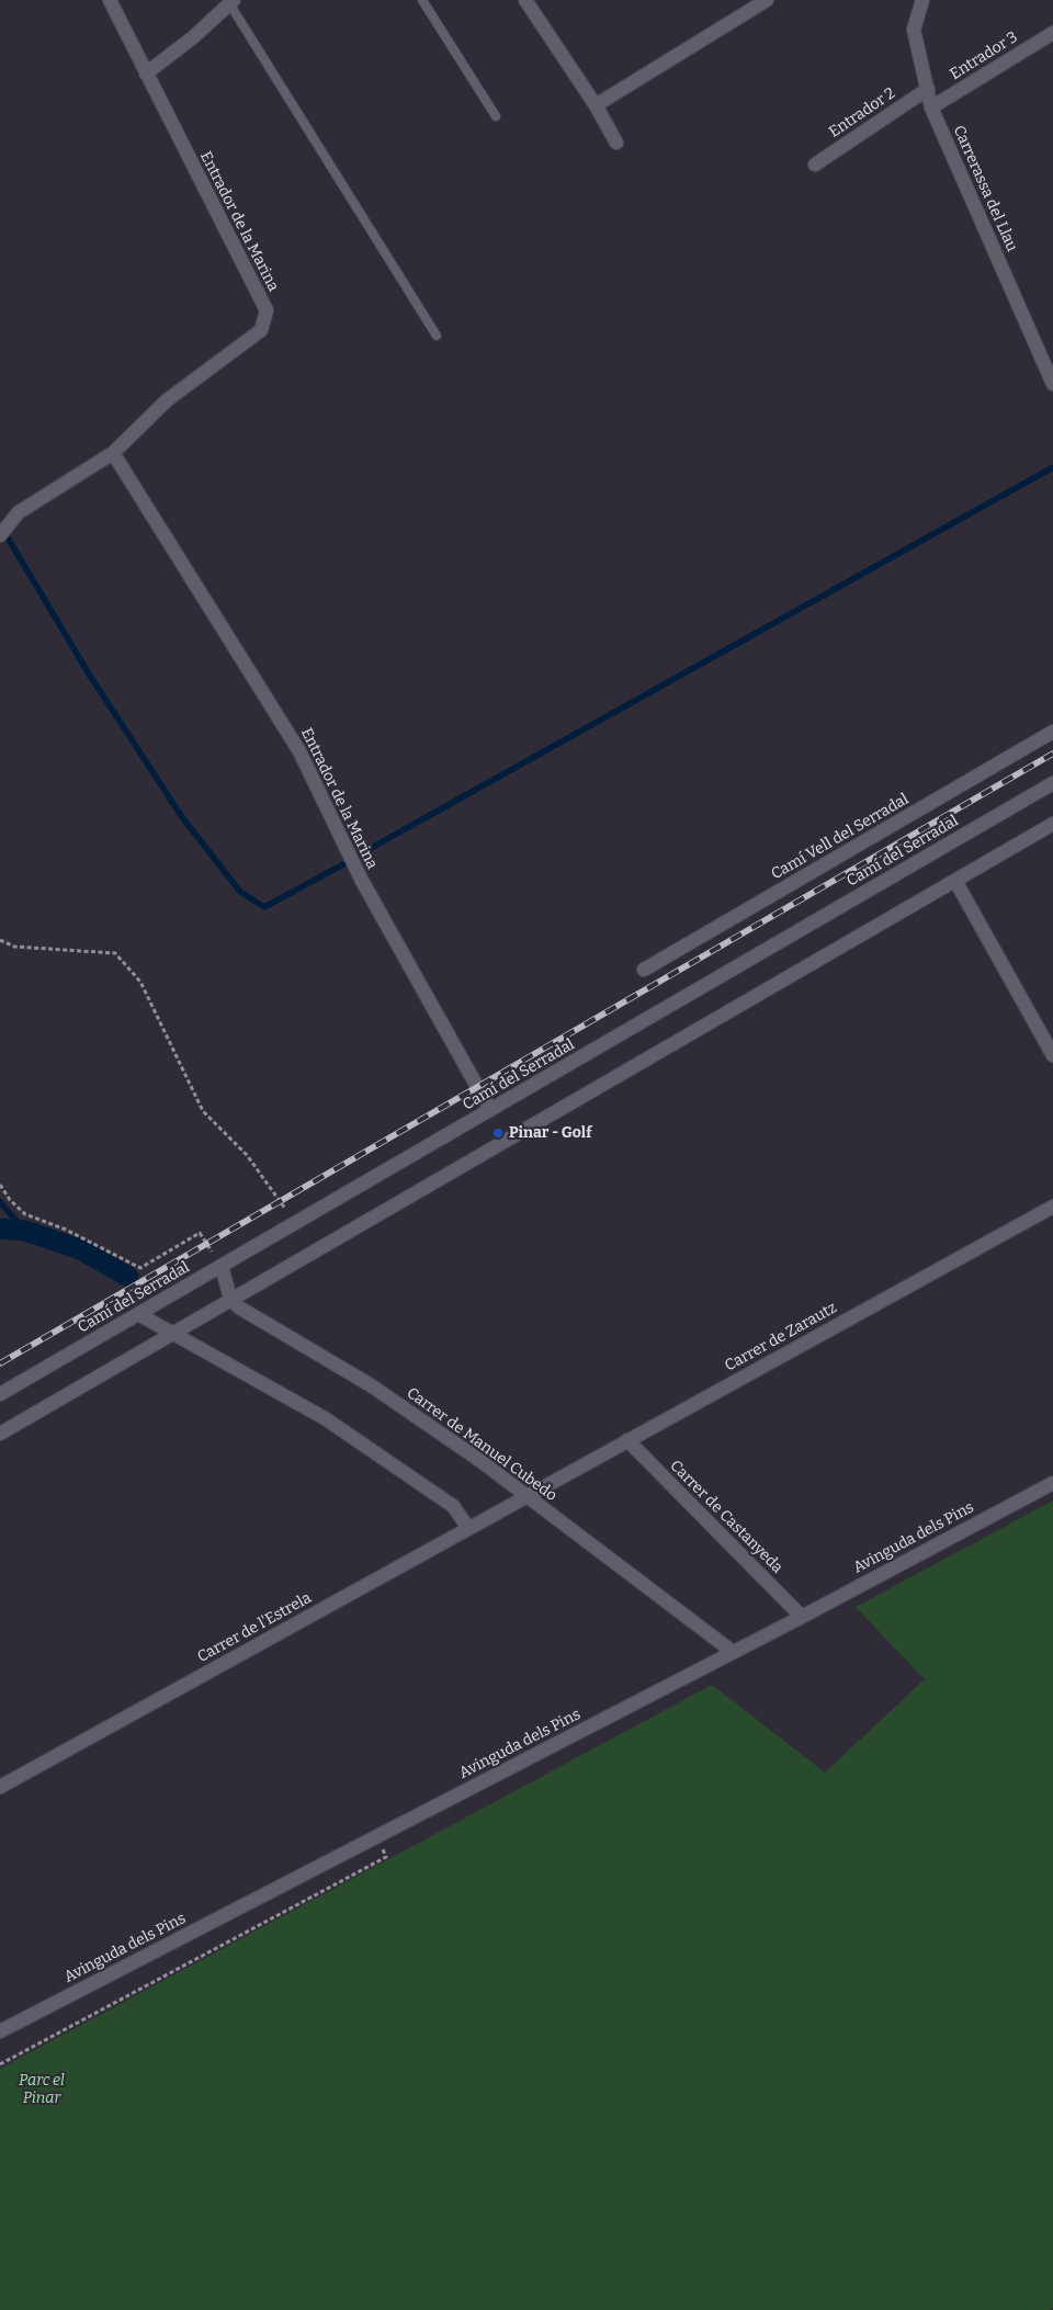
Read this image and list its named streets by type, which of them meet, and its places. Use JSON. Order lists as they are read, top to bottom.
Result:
{
  "streets": {
    "street": [
      "Entrador 3",
      "Entrador 2",
      "Carrerassa del Llau",
      "Entrador de la Marina",
      "Camí Vell del Serradal",
      "Camí del Serradal",
      "Carrer de Zarautz",
      "Carrer de Manuel Cubedo",
      "Carrer de Castanyeda",
      "Avinguda dels Pins",
      "Carrer de l'Estrela"
    ]
  },
  "crossings": [
    ["Entrador 3", "Carrerassa del Llau"],
    ["Entrador 2", "Carrerassa del Llau"],
    ["Entrador de la Marina", "Camí del Serradal"],
    ["Carrer de Zarautz", "Carrer de Manuel Cubedo"],
    ["Carrer de Zarautz", "Carrer de Castanyeda"],
    ["Carrer de Zarautz", "Carrer de l'Estrela"],
    ["Carrer de Manuel Cubedo", "Avinguda dels Pins"],
    ["Carrer de Manuel Cubedo", "Carrer de l'Estrela"],
    ["Carrer de Castanyeda", "Avinguda dels Pins"]
  ],
  "parks": ["Parc el Pinar"],
  "places": ["Pinar - Golf"]
}
